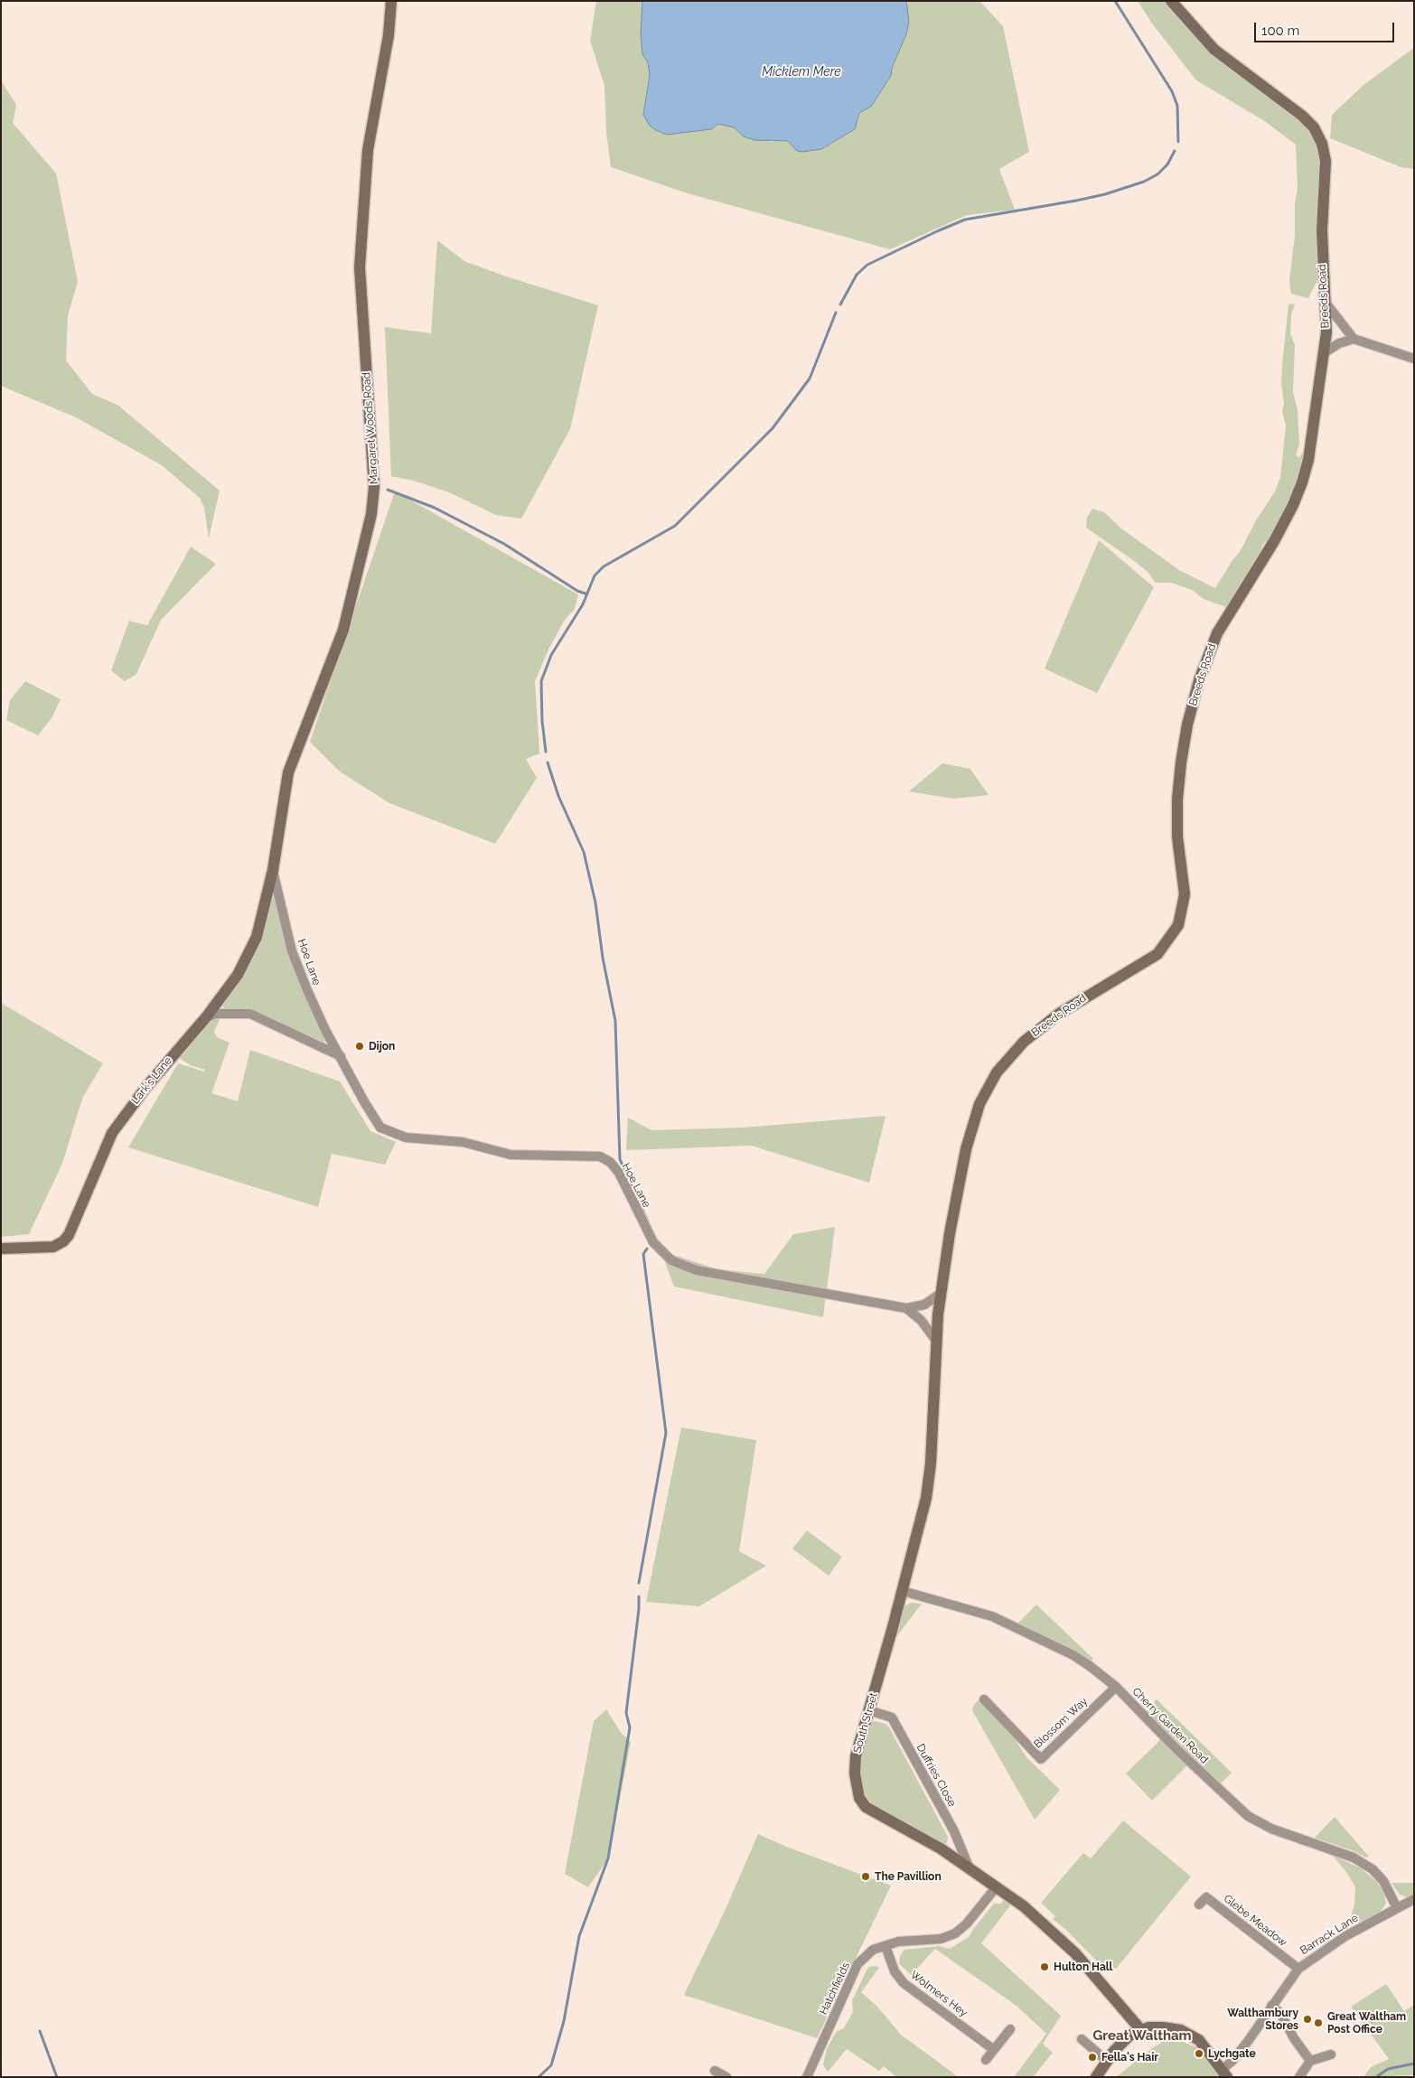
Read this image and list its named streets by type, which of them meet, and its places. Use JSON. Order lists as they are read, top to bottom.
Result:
{
  "streets": {
    "street": [
      "Breeds Road",
      "Margaret Woods Road",
      "Hoe Lane",
      "Lark's Lane",
      "South Street",
      "Blossom Way",
      "Cherry Garden Road",
      "Duffries Close",
      "Glebe Meadow",
      "Barrack Lane",
      "Hatchfields",
      "Wolmers Hey"
    ]
  },
  "crossings": [
    ["Breeds Road", "Hoe Lane"],
    ["Breeds Road", "South Street"],
    ["Margaret Woods Road", "Hoe Lane"],
    ["Margaret Woods Road", "Lark's Lane"],
    ["Hoe Lane", "Lark's Lane"],
    ["South Street", "Cherry Garden Road"],
    ["South Street", "Duffries Close"],
    ["South Street", "Hatchfields"],
    ["Blossom Way", "Cherry Garden Road"],
    ["Cherry Garden Road", "Barrack Lane"],
    ["Glebe Meadow", "Barrack Lane"],
    ["Hatchfields", "Wolmers Hey"]
  ],
  "districts": ["Great Waltham"],
  "water": ["Micklem Mere"],
  "places": [
    "Dijon",
    "The Pavillion",
    "Hulton Hall",
    "Walthambury Stores",
    "Great Waltham Post Office",
    "Lychgate",
    "Fella's Hair"
  ],
  "scale_bar": "100 m"
}
